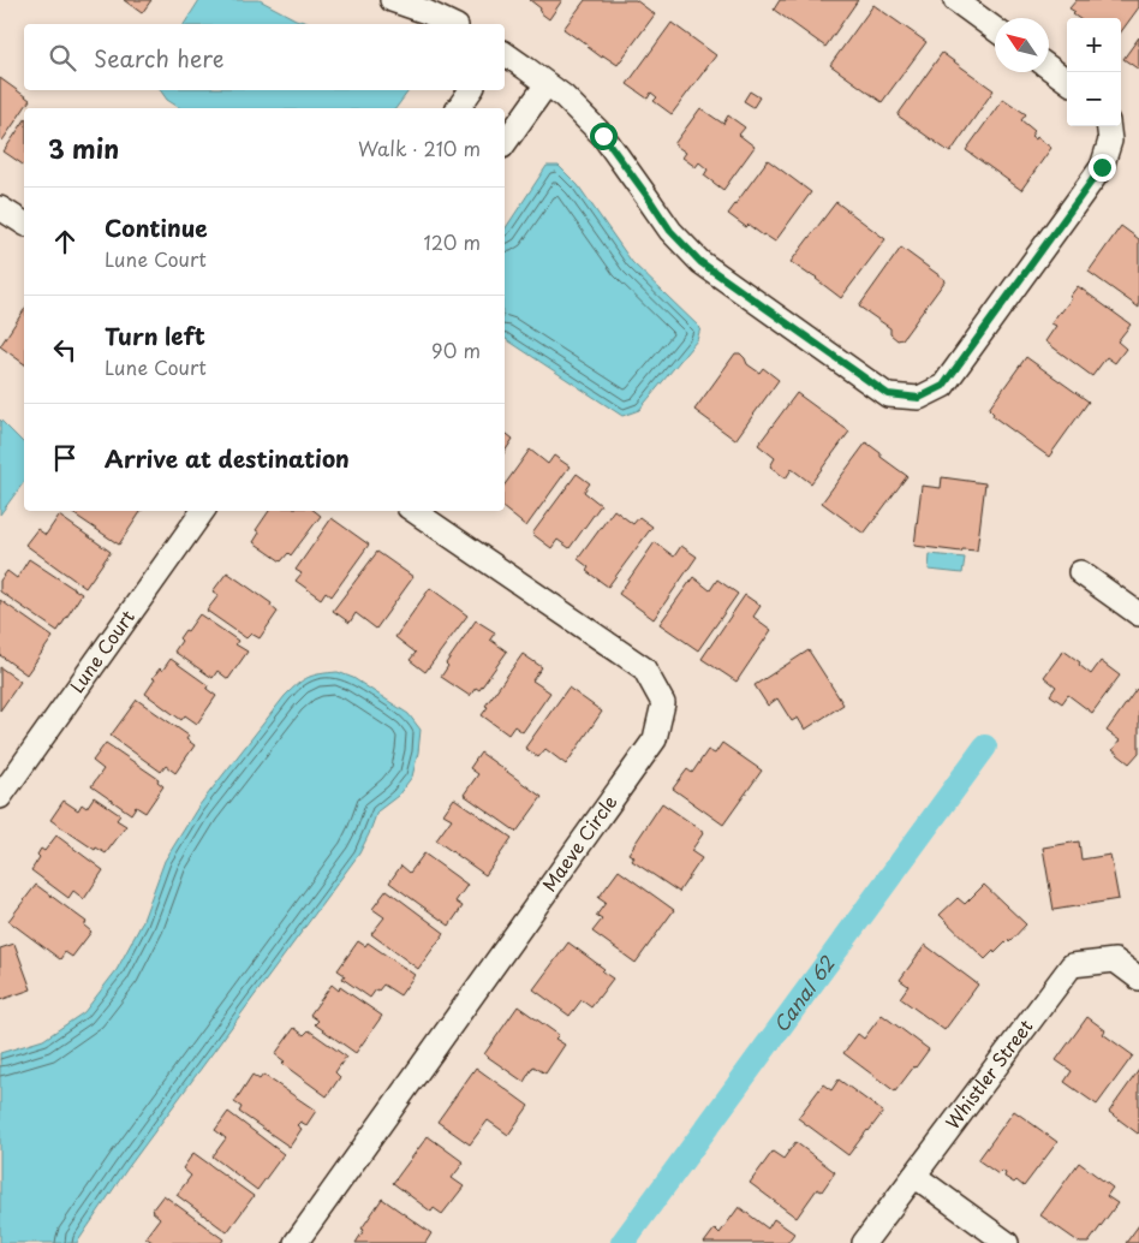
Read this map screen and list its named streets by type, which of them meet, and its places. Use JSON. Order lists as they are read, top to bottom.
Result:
{
  "streets": {
    "street": ["Lune Court", "Maeve Circle", "Whistler Street"]
  },
  "water": ["Canal 62"],
  "north": "top left",
  "page": {
    "map_buttons": ["+", "−"],
    "search": "Search here",
    "heading": ["3 min", "Walk · 210 m"],
    "list": [
      ["Continue", "Lune Court", "120 m"],
      ["Turn left", "Lune Court", "90 m"],
      "Arrive at destination"
    ]
  }
}
